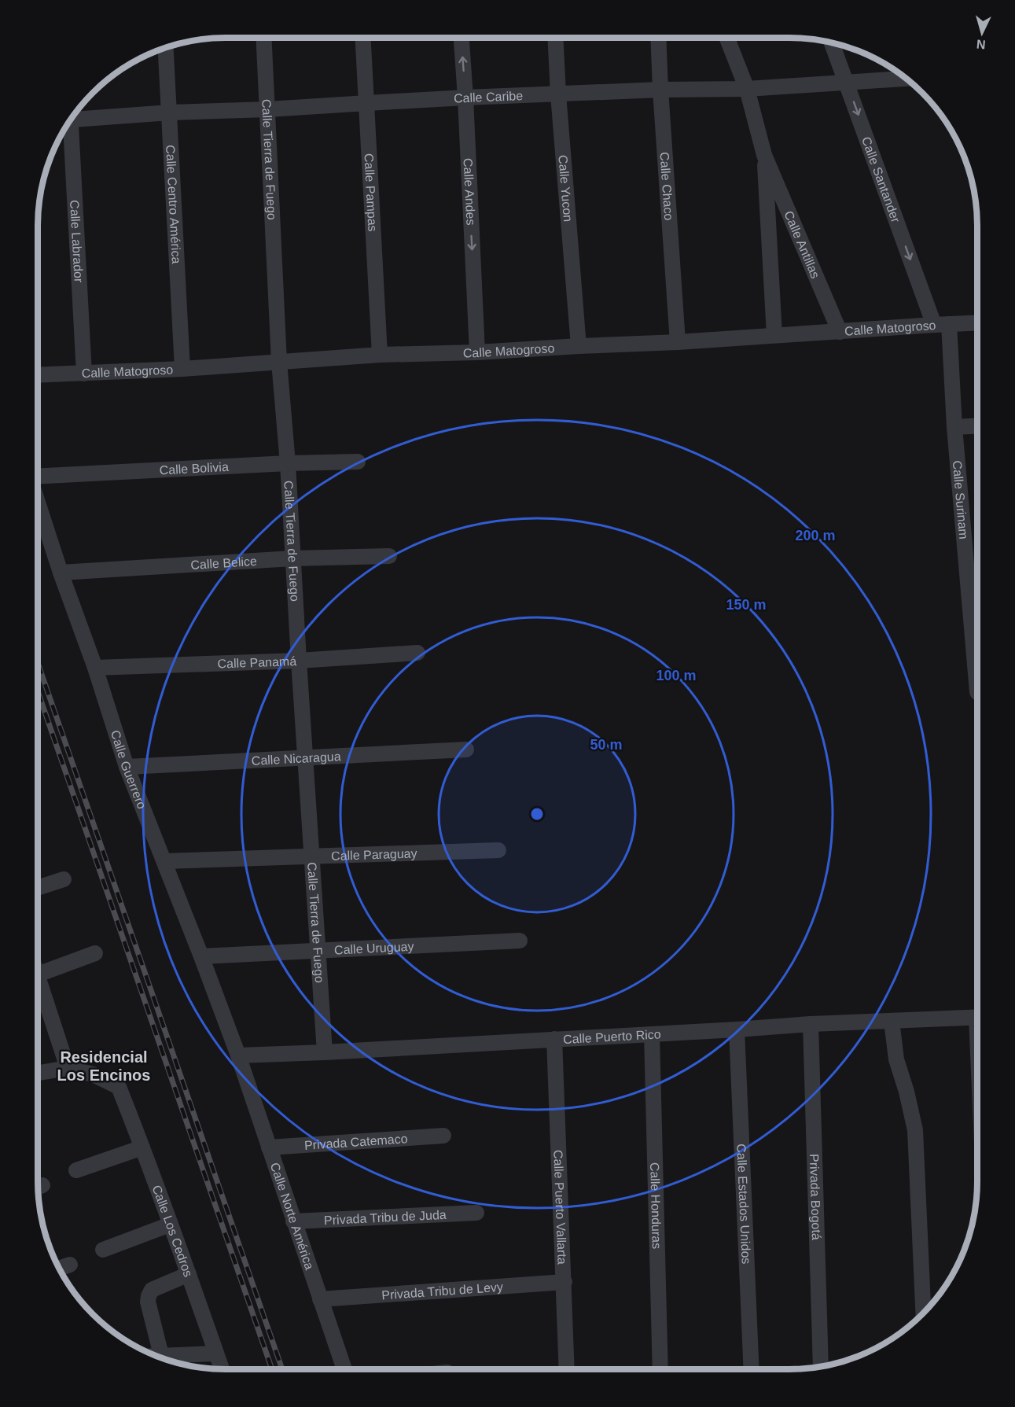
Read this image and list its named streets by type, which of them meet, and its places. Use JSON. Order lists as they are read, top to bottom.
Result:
{
  "streets": {
    "street": [
      "Calle Caribe",
      "Calle Tierra de Fuego",
      "Calle Santander",
      "Calle Chaco",
      "Calle Yucon",
      "Calle Andes",
      "Calle Pampas",
      "Calle Centro América",
      "Calle Labrador",
      "Calle Antillas",
      "Calle Matogroso",
      "Calle Bolivia",
      "Calle Surinam",
      "Calle Belice",
      "Calle Panamá",
      "Calle Nicaragua",
      "Calle Guerrero",
      "Calle Paraguay",
      "Calle Uruguay",
      "Calle Puerto Rico",
      "Privada Catemaco",
      "Privada Bogotá",
      "Calle Estados Unidos",
      "Calle Honduras",
      "Calle Puerto Vallarta",
      "Calle Norte América",
      "Privada Tribu de Juda",
      "Calle Los Cedros",
      "Privada Tribu de Levy"
    ]
  },
  "crossings": [
    ["Calle Caribe", "Calle Tierra de Fuego"],
    ["Calle Caribe", "Calle Santander"],
    ["Calle Caribe", "Calle Chaco"],
    ["Calle Caribe", "Calle Yucon"],
    ["Calle Caribe", "Calle Andes"],
    ["Calle Caribe", "Calle Pampas"],
    ["Calle Caribe", "Calle Centro América"],
    ["Calle Caribe", "Calle Antillas"],
    ["Calle Tierra de Fuego", "Calle Matogroso"],
    ["Calle Tierra de Fuego", "Calle Bolivia"],
    ["Calle Tierra de Fuego", "Calle Belice"],
    ["Calle Tierra de Fuego", "Calle Panamá"],
    ["Calle Tierra de Fuego", "Calle Nicaragua"],
    ["Calle Tierra de Fuego", "Calle Paraguay"],
    ["Calle Tierra de Fuego", "Calle Uruguay"],
    ["Calle Tierra de Fuego", "Calle Puerto Rico"],
    ["Calle Santander", "Calle Matogroso"],
    ["Calle Santander", "Calle Surinam"],
    ["Calle Chaco", "Calle Matogroso"],
    ["Calle Yucon", "Calle Matogroso"],
    ["Calle Andes", "Calle Matogroso"],
    ["Calle Pampas", "Calle Matogroso"],
    ["Calle Centro América", "Calle Matogroso"],
    ["Calle Labrador", "Calle Matogroso"],
    ["Calle Antillas", "Calle Matogroso"],
    ["Calle Matogroso", "Calle Surinam"],
    ["Calle Belice", "Calle Guerrero"],
    ["Calle Panamá", "Calle Guerrero"],
    ["Calle Nicaragua", "Calle Guerrero"],
    ["Calle Guerrero", "Calle Paraguay"],
    ["Calle Guerrero", "Calle Uruguay"],
    ["Calle Guerrero", "Calle Puerto Rico"],
    ["Calle Guerrero", "Calle Norte América"],
    ["Calle Puerto Rico", "Privada Bogotá"],
    ["Calle Puerto Rico", "Calle Estados Unidos"],
    ["Calle Puerto Rico", "Calle Honduras"],
    ["Calle Puerto Rico", "Calle Puerto Vallarta"],
    ["Calle Puerto Rico", "Calle Norte América"],
    ["Privada Catemaco", "Calle Norte América"],
    ["Calle Puerto Vallarta", "Privada Tribu de Levy"],
    ["Calle Norte América", "Privada Tribu de Juda"],
    ["Calle Norte América", "Privada Tribu de Levy"]
  ],
  "one_way": ["Calle Santander"],
  "districts": ["Residencial Los Encinos"],
  "north": "bottom",
  "rings": [
    "200 m",
    "150 m",
    "100 m",
    "50 m"
  ]
}
